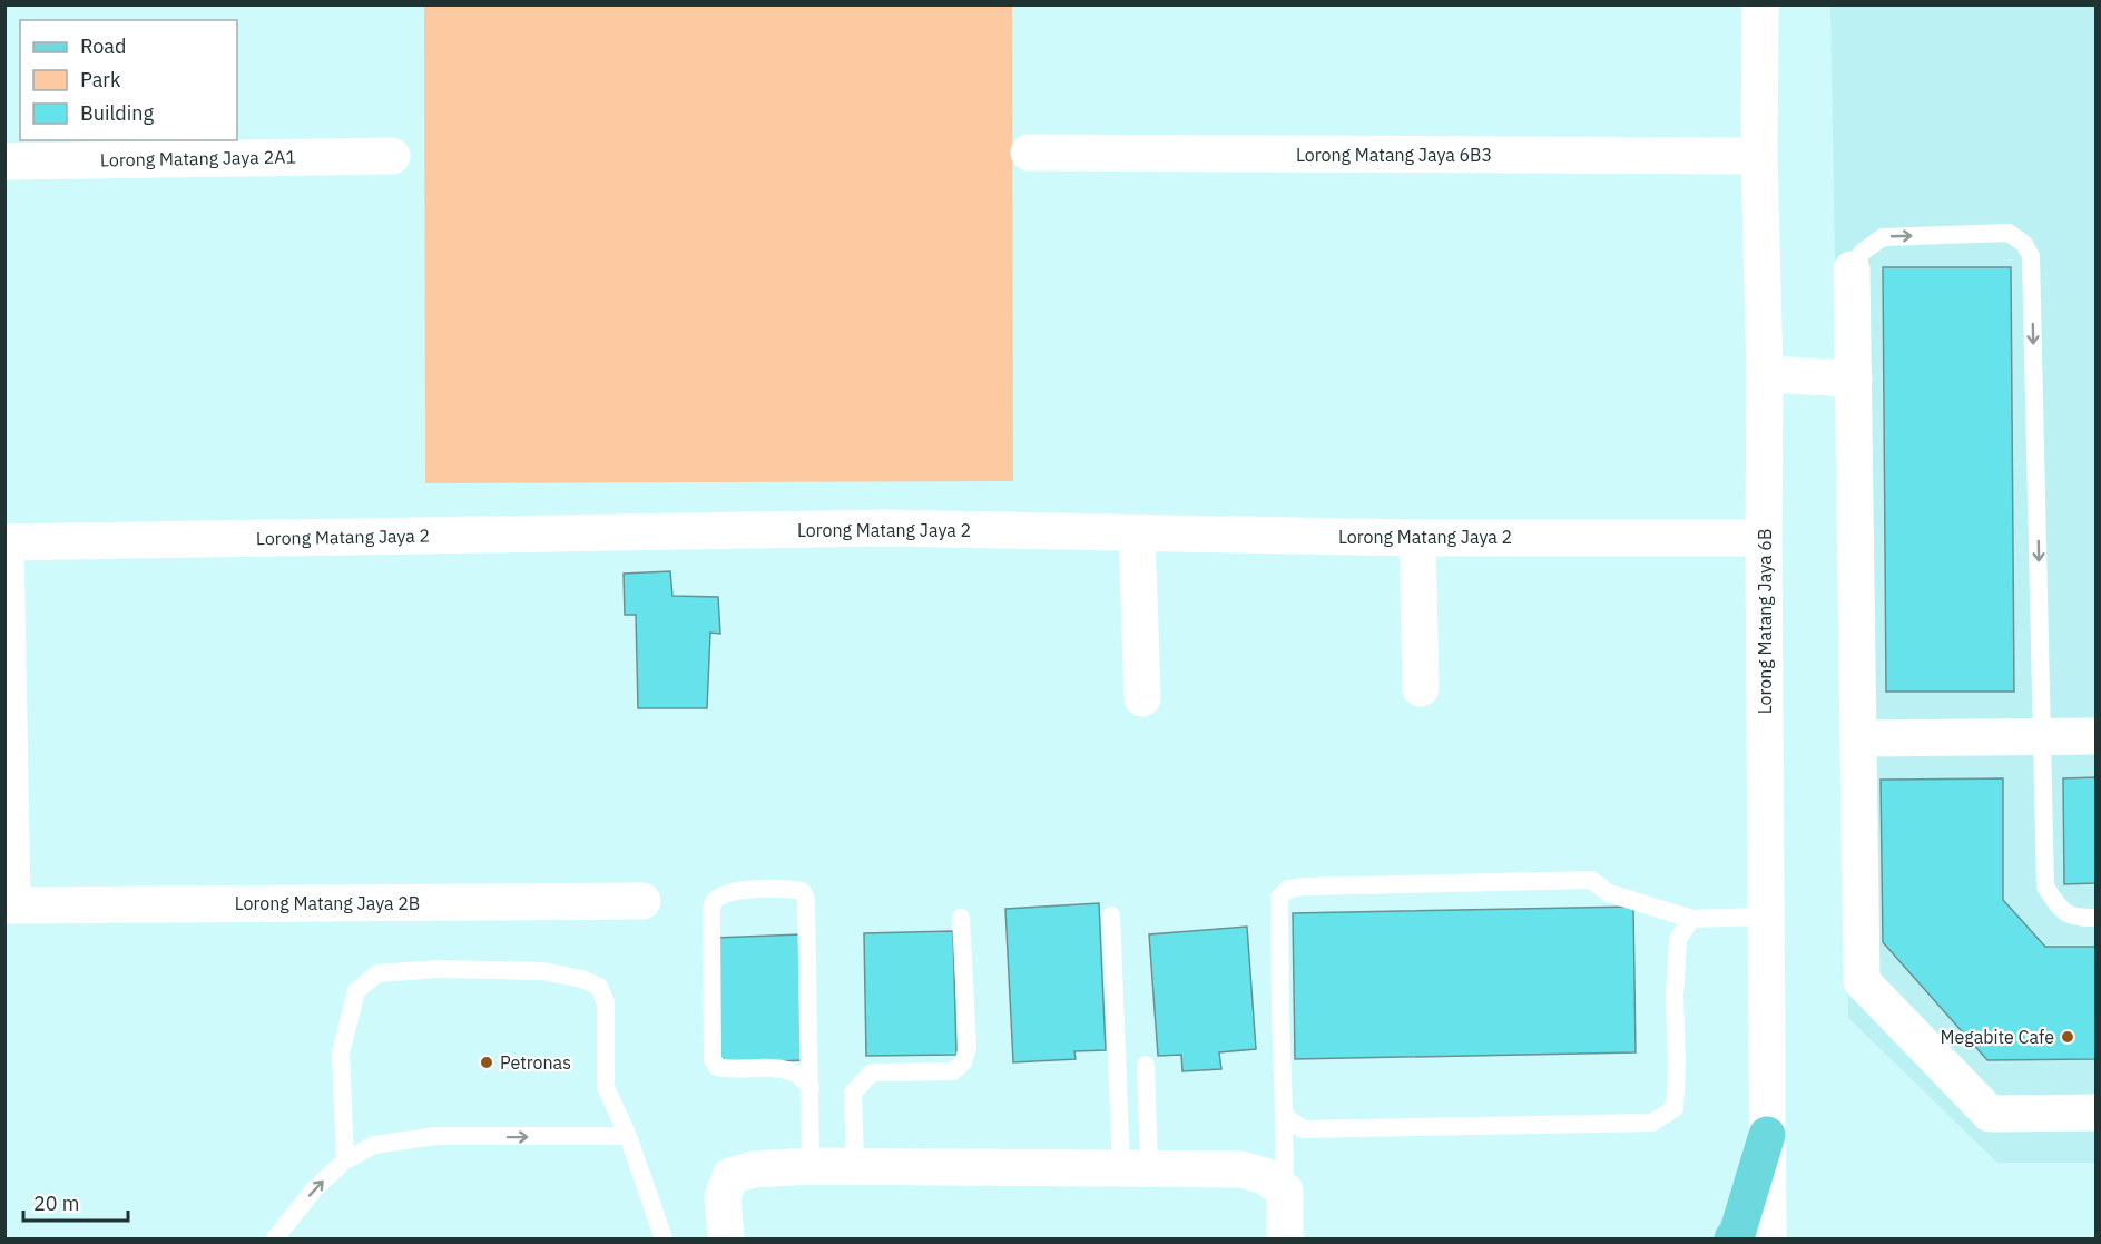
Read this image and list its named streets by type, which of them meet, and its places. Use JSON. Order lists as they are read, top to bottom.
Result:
{
  "streets": {
    "street": [
      "Lorong Matang Jaya 6B3",
      "Lorong Matang Jaya 2A1",
      "Lorong Matang Jaya 2",
      "Lorong Matang Jaya 6B",
      "Lorong Matang Jaya 2B"
    ]
  },
  "crossings": [
    ["Lorong Matang Jaya 6B3", "Lorong Matang Jaya 6B"],
    ["Lorong Matang Jaya 2", "Lorong Matang Jaya 6B"],
    ["Lorong Matang Jaya 2", "Lorong Matang Jaya 2B"]
  ],
  "places": ["Megabite Cafe", "Petronas"],
  "legend": ["Road", "Park", "Building"],
  "scale_bar": "20 m"
}
